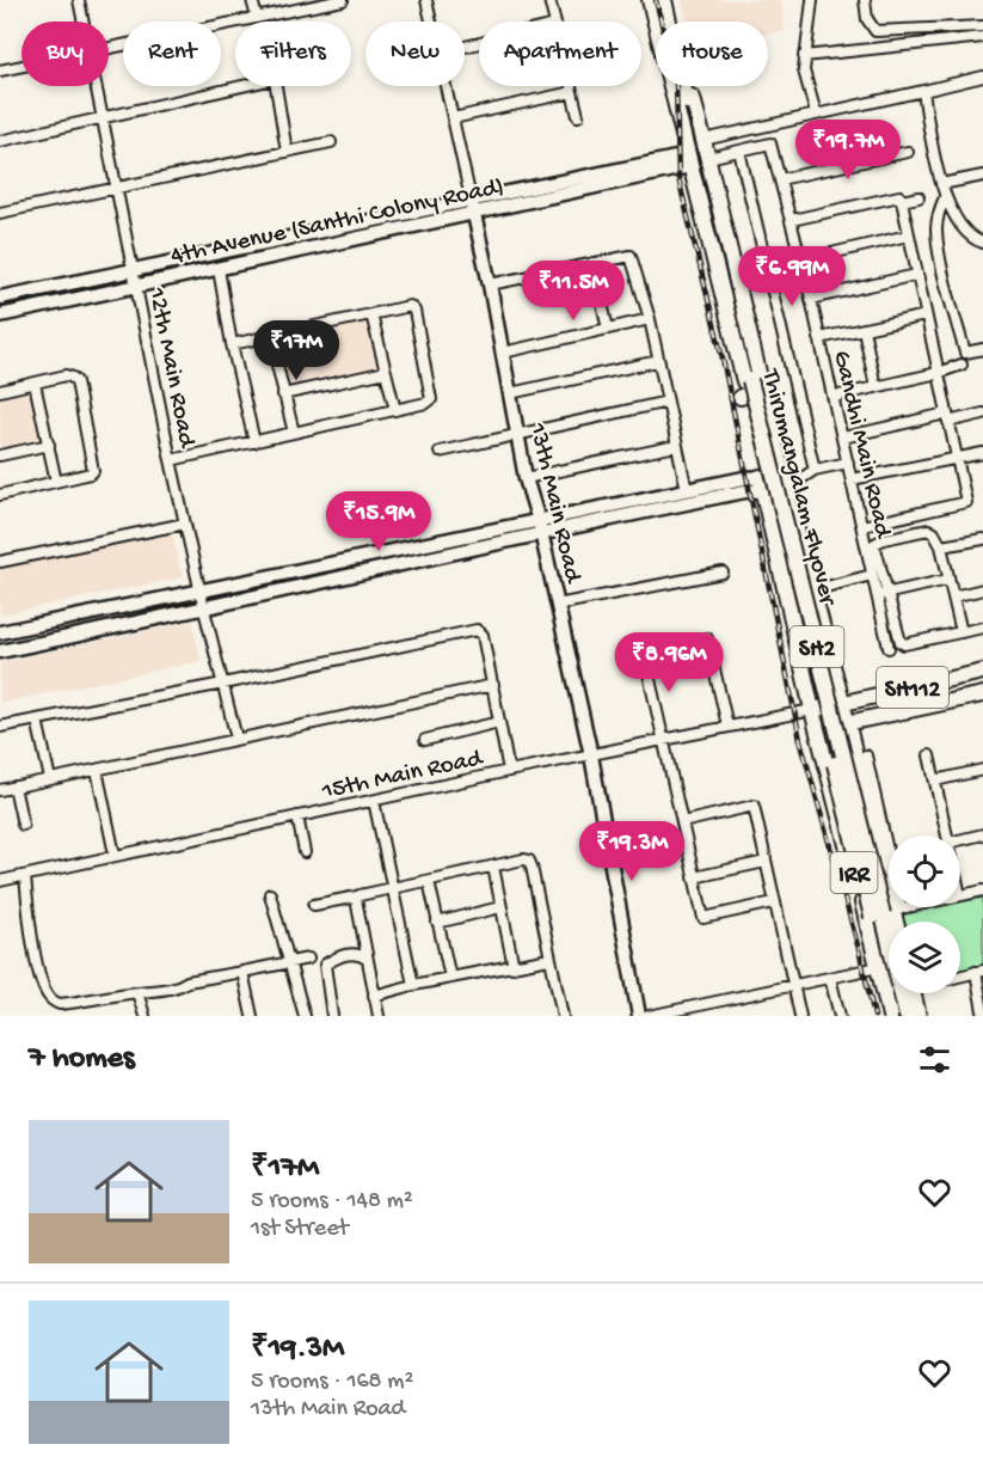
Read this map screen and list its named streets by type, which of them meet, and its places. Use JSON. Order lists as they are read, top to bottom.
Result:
{
  "streets": {
    "main road": [
      "Thirumangalam Flyover",
      "SH2",
      "SH112",
      "IRR"
    ],
    "street": [
      "4th Avenue (Santhi Colony Road)",
      "12th Main Road",
      "Gandhi Main Road",
      "13th Main Road",
      "15th Main Road"
    ]
  },
  "crossings": [
    ["4th Avenue (Santhi Colony Road)", "12th Main Road"],
    ["4th Avenue (Santhi Colony Road)", "13th Main Road"],
    ["Gandhi Main Road", "IRR"],
    ["Thirumangalam Flyover", "SH2"],
    ["Thirumangalam Flyover", "IRR"],
    ["13th Main Road", "15th Main Road"],
    ["SH2", "IRR"],
    ["SH112", "15th Main Road"],
    ["SH112", "IRR"],
    ["15th Main Road", "IRR"]
  ],
  "page": {
    "chip": [
      "Buy",
      "Rent",
      "Filters",
      "New",
      "Apartment",
      "House"
    ],
    "price": [
      "₹19.7M",
      "₹6.99M",
      "₹11.5M",
      "₹17M",
      "₹15.9M",
      "₹8.96M",
      "₹19.3M"
    ],
    "heading": "7 homes",
    "list": [
      {
        "name": "₹17M",
        "note": "5 rooms · 148 m² · 1st Street"
      },
      {
        "name": "₹19.3M",
        "note": "5 rooms · 168 m² · 13th Main Road"
      }
    ]
  }
}
